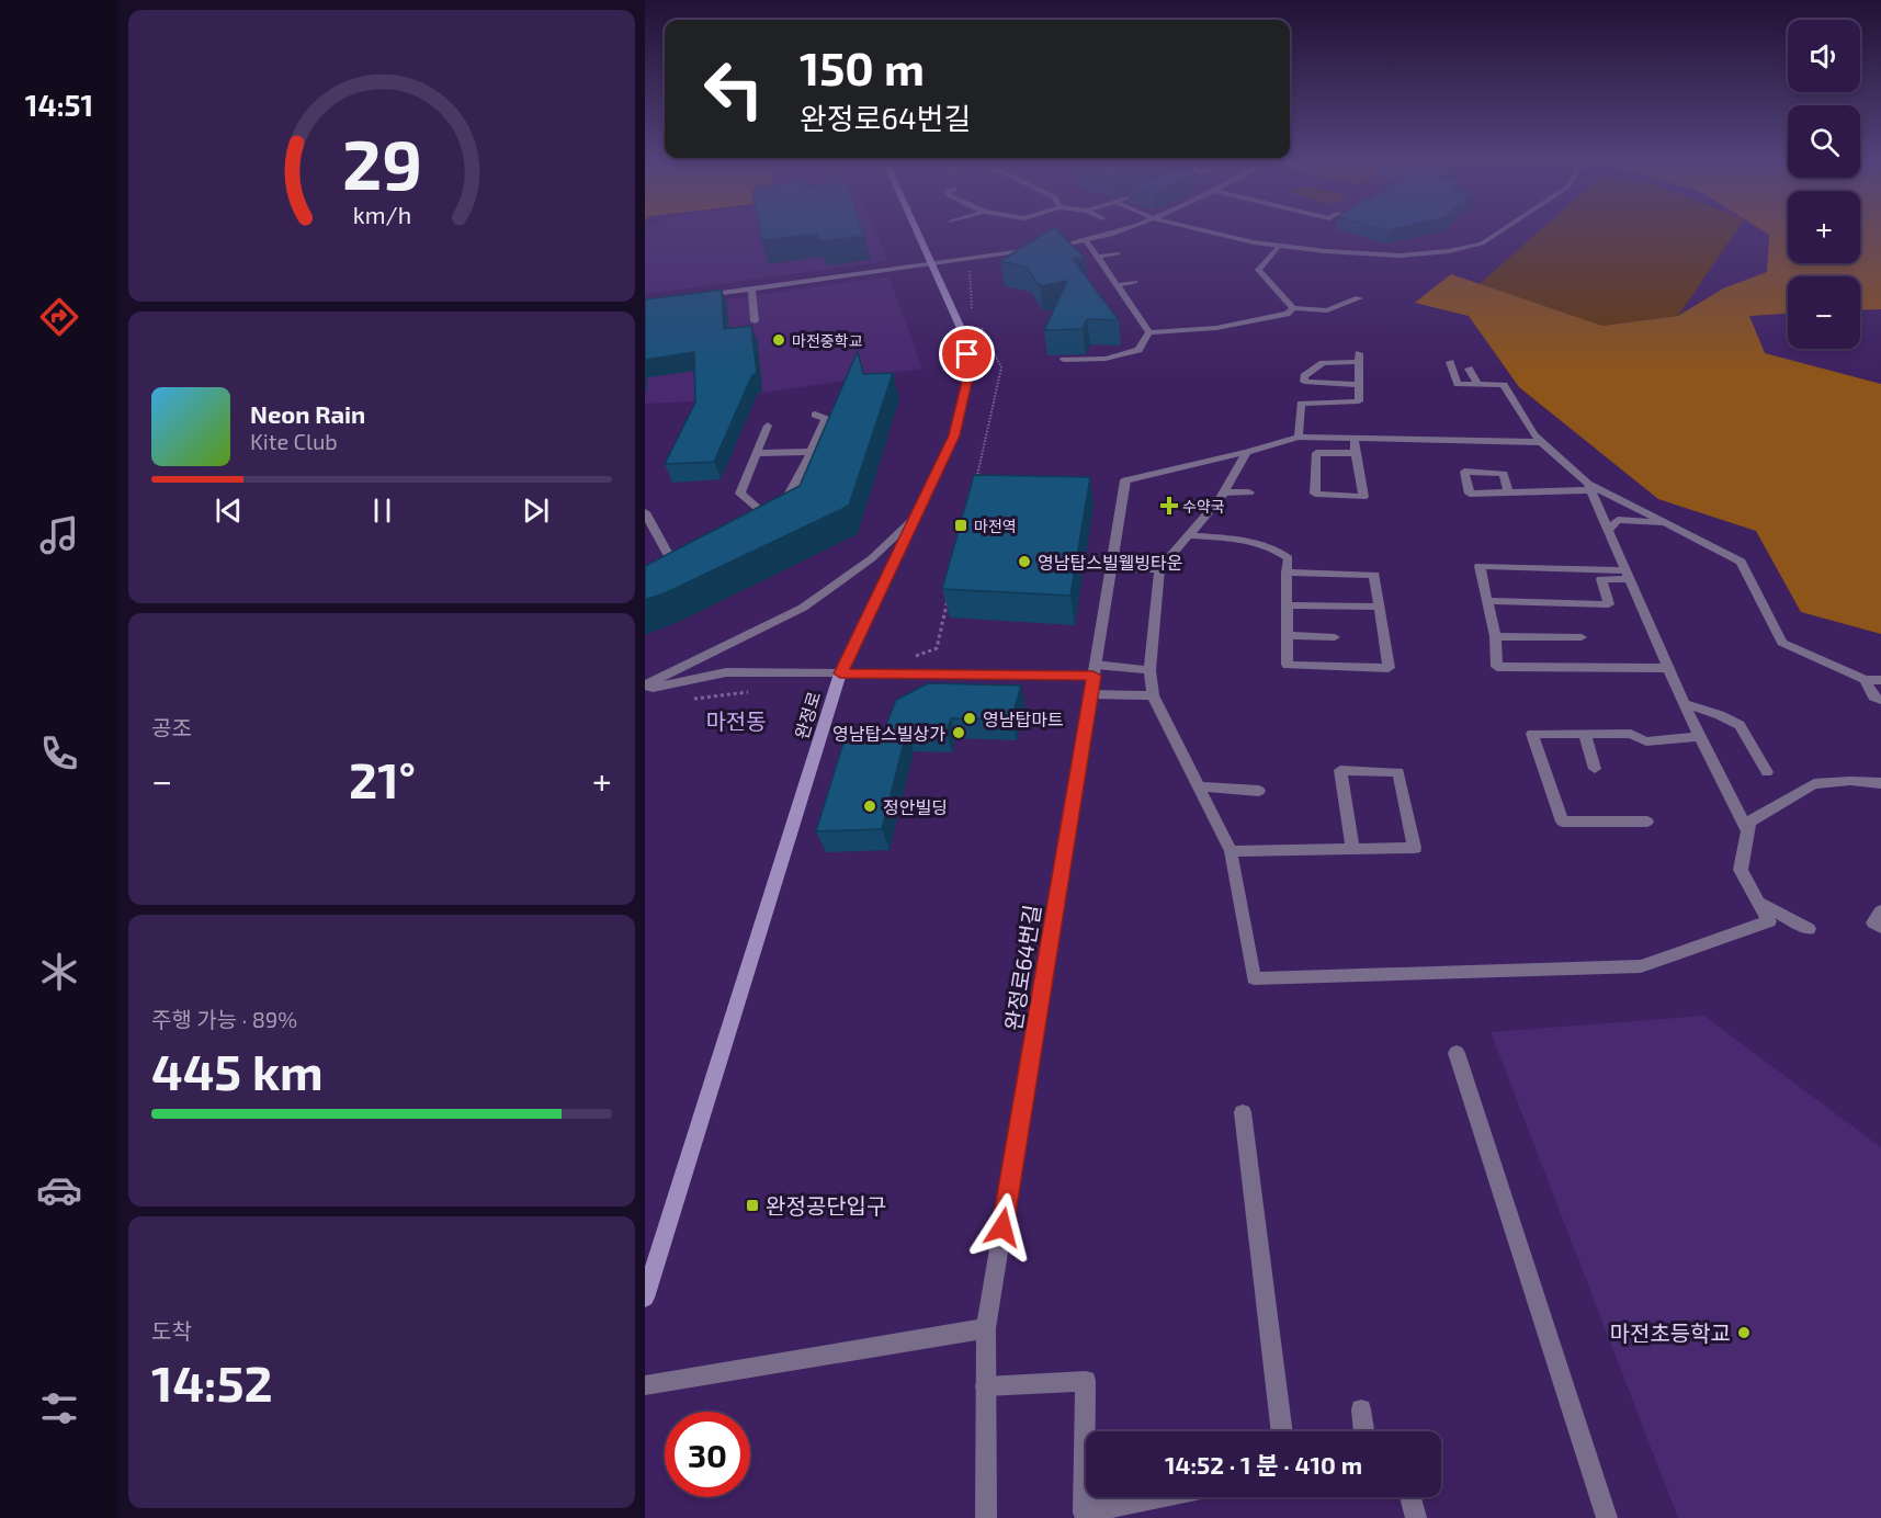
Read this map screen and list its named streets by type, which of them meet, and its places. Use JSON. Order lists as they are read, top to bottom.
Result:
{
  "streets": {
    "main road": ["완정로"],
    "street": ["완정로64번길"]
  },
  "districts": ["마전동"],
  "places": {
    "other": [
      "마전중학교",
      "영남탑스빌웰빙타운",
      "영남탑마트",
      "영남탑스빌상가",
      "정안빌딩",
      "마전초등학교"
    ],
    "health": ["수약국"],
    "transit": ["마전역", "완정공단입구"]
  },
  "page": {
    "tabs": "14:51",
    "map_buttons": ["+", "−"],
    "turn": ["150 m", "완정로64번길"],
    "song": ["Neon Rain", "Kite Club"],
    "tile": [
      "공조",
      ["주행 가능 · 89%", "445 km"],
      ["도착", "14:52"]
    ],
    "heat": ["−", "21°", "+"],
    "limit": "30",
    "trip": "14:52 · 1 분 · 410 m",
    "gauge": ["29", "km/h"]
  }
}
